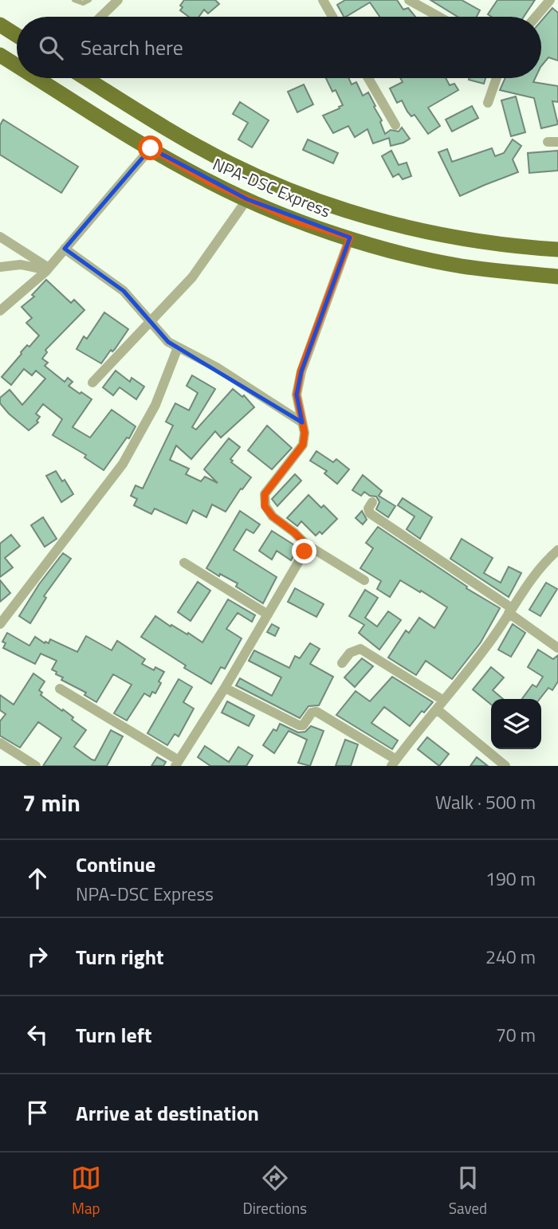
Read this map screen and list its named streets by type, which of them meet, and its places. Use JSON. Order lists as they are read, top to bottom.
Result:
{
  "streets": {
    "main road": ["NPA-DSC Express"]
  },
  "page": {
    "search": "Search here",
    "heading": ["7 min", "Walk · 500 m"],
    "list": [
      ["Continue", "NPA-DSC Express", "190 m"],
      ["Turn right", "240 m"],
      ["Turn left", "70 m"],
      "Arrive at destination"
    ],
    "nav": ["Map", "Directions", "Saved"]
  }
}
